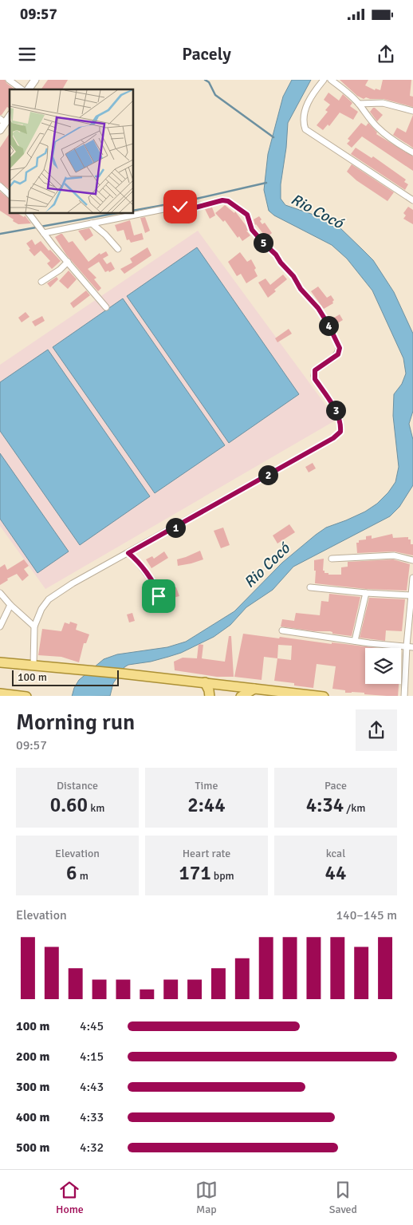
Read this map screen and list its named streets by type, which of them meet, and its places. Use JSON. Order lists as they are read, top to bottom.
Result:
{
  "water": ["Rio Cocó"],
  "scale_bar": "100 m",
  "page": {
    "status": "09:57",
    "header": "Pacely",
    "pins": [
      "5",
      "4",
      "3",
      "2",
      "1"
    ],
    "scale": "100 m",
    "heading": ["Morning run", "09:57"],
    "stats": [
      ["Distance", "0.60 km"],
      ["Time", "2:44"],
      ["Pace", "4:34 /km"],
      ["Elevation", "6 m"],
      ["Heart rate", "171 bpm"],
      ["kcal", "44"]
    ],
    "chart": ["Elevation", "140–145 m"],
    "list": [
      {
        "name": "100 m",
        "note": "4:45"
      },
      {
        "name": "200 m",
        "note": "4:15"
      },
      {
        "name": "300 m",
        "note": "4:43"
      },
      {
        "name": "400 m",
        "note": "4:33"
      },
      {
        "name": "500 m",
        "note": "4:32"
      }
    ],
    "tabs": ["Home", "Map", "Saved"]
  }
}
